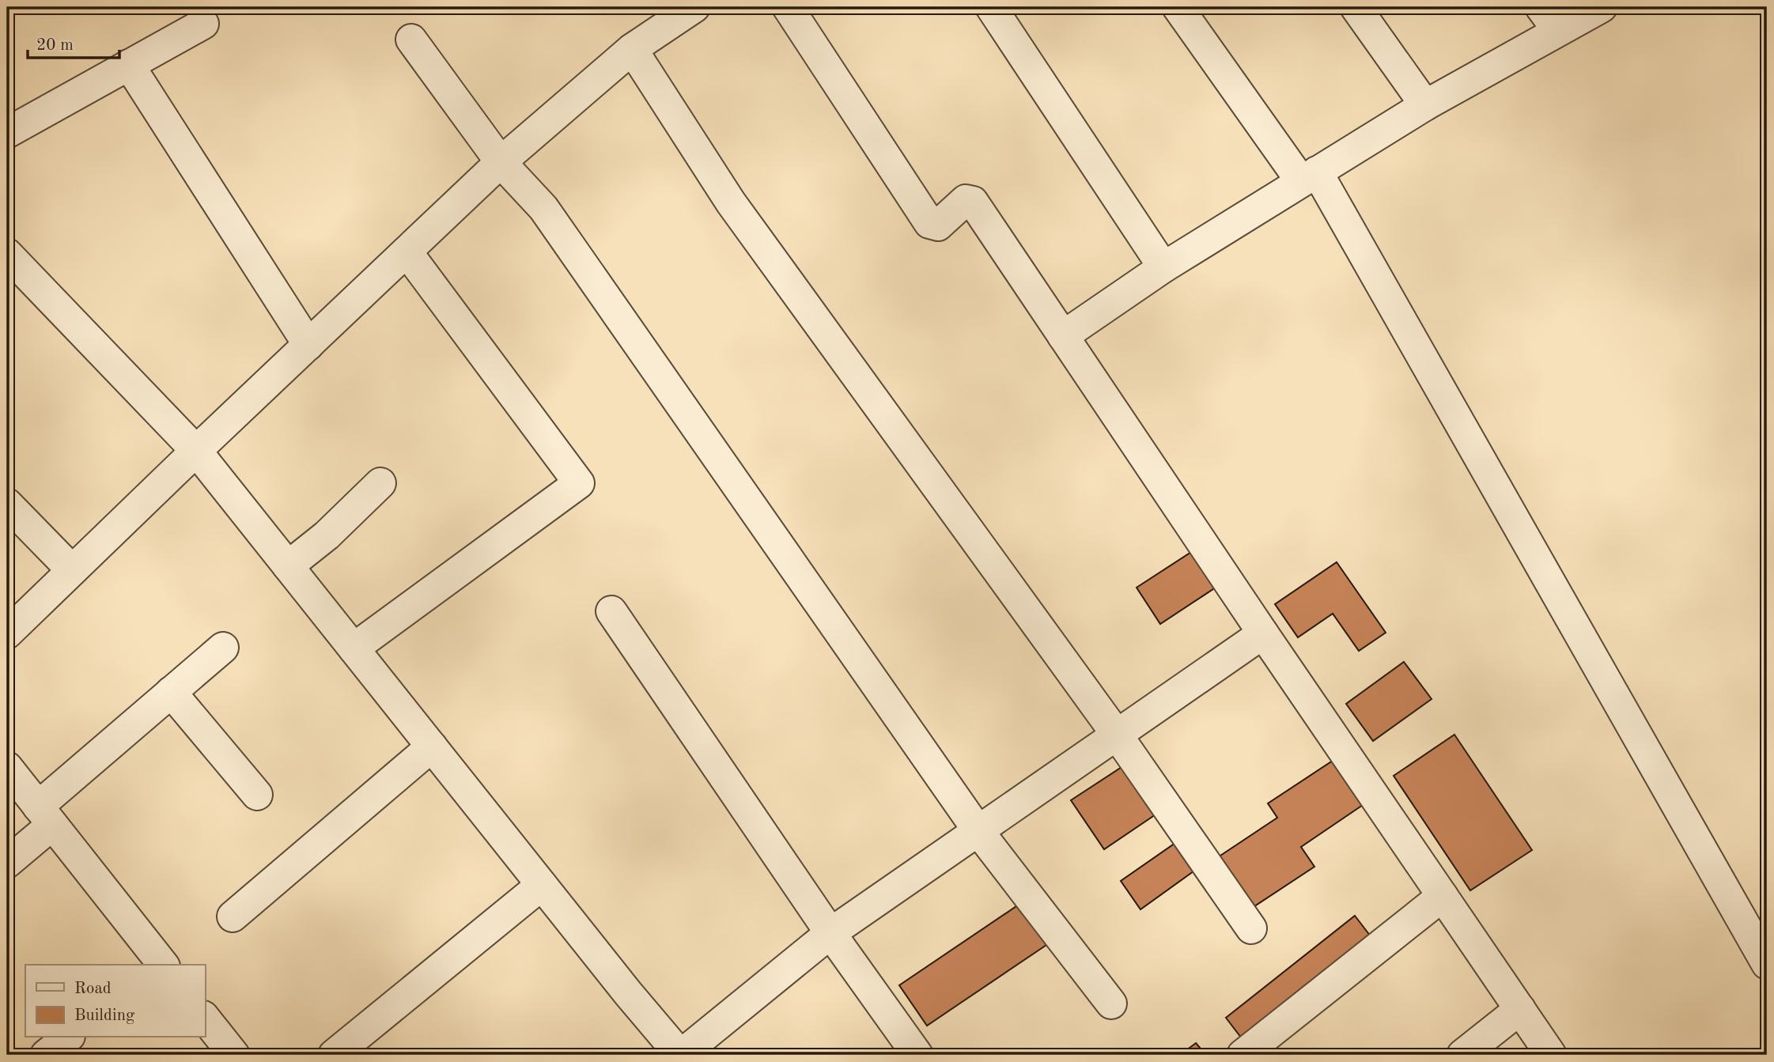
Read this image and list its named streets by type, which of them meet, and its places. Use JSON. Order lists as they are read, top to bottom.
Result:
{
  "legend": ["Road", "Building"],
  "scale_bar": "20 m"
}
